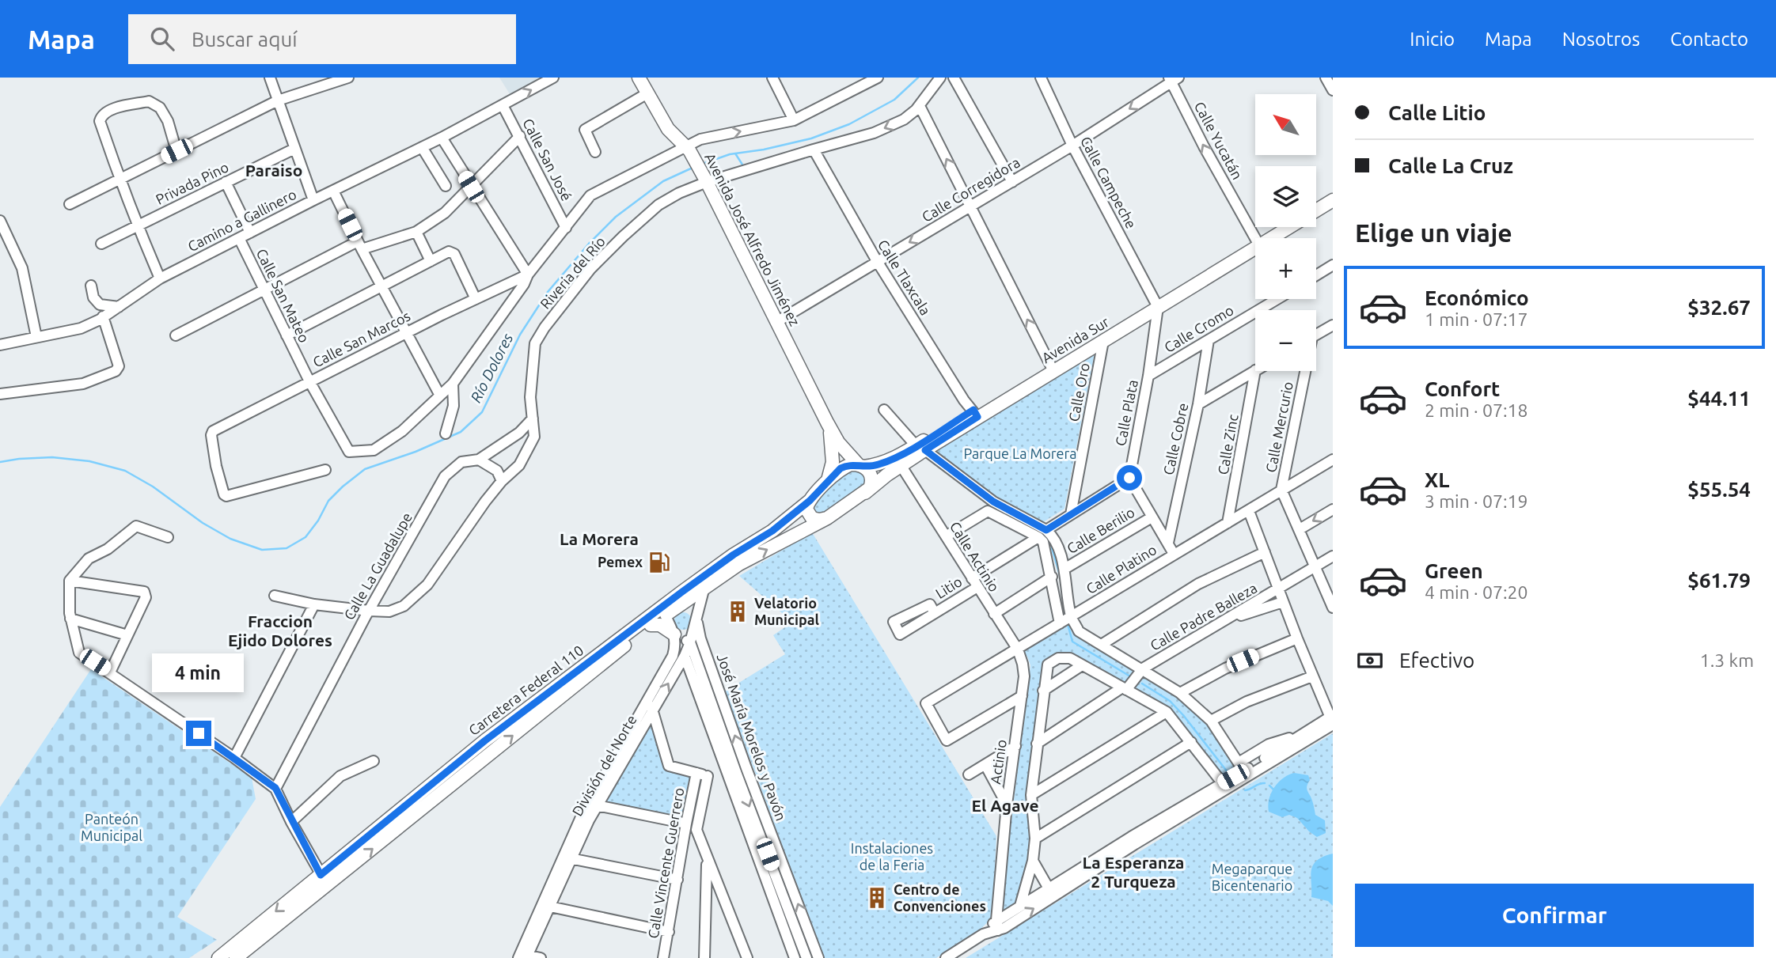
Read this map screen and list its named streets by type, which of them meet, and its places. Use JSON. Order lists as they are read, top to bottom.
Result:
{
  "streets": {
    "main road": ["Avenida José Alfredo Jiménez", "Avenida Sur", "Carretera Federal 110"],
    "street": [
      "Calle Yucatán",
      "Calle San José",
      "Calle Campeche",
      "Privada Pino",
      "Calle Corregidora",
      "Camino a Gallinero",
      "Riveria del Río",
      "Calle Tlaxcala",
      "Calle San Mateo",
      "Calle Cromo",
      "Calle San Marcos",
      "Calle Oro",
      "Calle Plata",
      "Calle Mercurio",
      "Calle Cobre",
      "Calle Zinc",
      "Calle Berilio",
      "Calle Actinio",
      "Calle La Guadalupe",
      "Calle Platino",
      "Litio",
      "Calle Padre Balleza",
      "José María Morelos y Pavón",
      "Actinio",
      "División del Norte",
      "Calle Vincente Guerrero"
    ]
  },
  "crossings": [
    ["Calle Yucatán", "Calle Corregidora"],
    ["Calle San José", "Camino a Gallinero"],
    ["Calle San José", "Riveria del Río"],
    ["Calle Campeche", "Calle Corregidora"],
    ["Calle Campeche", "Avenida Sur"],
    ["Calle Campeche", "Calle Plata"],
    ["Calle Corregidora", "Avenida José Alfredo Jiménez"],
    ["Calle Corregidora", "Calle Tlaxcala"],
    ["Camino a Gallinero", "Calle San Mateo"],
    ["Avenida José Alfredo Jiménez", "Riveria del Río"],
    ["Riveria del Río", "Calle Tlaxcala"],
    ["Riveria del Río", "Calle San Mateo"],
    ["Riveria del Río", "Calle San Marcos"],
    ["Riveria del Río", "Calle La Guadalupe"],
    ["Calle Tlaxcala", "Avenida Sur"],
    ["Calle San Mateo", "Calle San Marcos"],
    ["Calle Cromo", "Calle Plata"],
    ["Calle Cromo", "Calle Cobre"],
    ["Avenida Sur", "Calle Oro"],
    ["Avenida Sur", "Calle Plata"],
    ["Avenida Sur", "Calle Actinio"],
    ["Avenida Sur", "Carretera Federal 110"],
    ["Calle Oro", "Litio"],
    ["Calle Plata", "Litio"],
    ["Calle Mercurio", "Calle Platino"],
    ["Calle Zinc", "Calle Platino"],
    ["Calle Actinio", "Calle Platino"],
    ["Calle Actinio", "Litio"],
    ["Calle Actinio", "Actinio"],
    ["Calle Platino", "Actinio"],
    ["Carretera Federal 110", "División del Norte"],
    ["José María Morelos y Pavón", "División del Norte"]
  ],
  "one_way": ["Calle Yucatán", "Calle Corregidora"],
  "districts": [
    "Paraiso",
    "La Morera",
    "Fraccion Ejido Dolores",
    "El Agave",
    "La Esperanza 2 Turqueza"
  ],
  "water": ["Río Dolores"],
  "parks": [
    "Parque La Morera",
    "Panteón Municipal",
    "Instalaciones de la Feria",
    "Megaparque Bicentenario"
  ],
  "places": {
    "fuel station": ["Pemex"],
    "building": ["Velatorio Municipal", "Centro de Convenciones"]
  },
  "north": "top left",
  "page": {
    "header": "Mapa",
    "search": "Buscar aquí",
    "nav": [
      "Inicio",
      "Mapa",
      "Nosotros",
      "Contacto"
    ],
    "banner": ["Calle Litio", "Calle La Cruz"],
    "map_buttons": ["+", "−"],
    "heading": "Elige un viaje",
    "list": [
      {
        "name": "Económico",
        "note": "1 min · 07:17",
        "value": "$32.67"
      },
      {
        "name": "Confort",
        "note": "2 min · 07:18",
        "value": "$44.11"
      },
      {
        "name": "XL",
        "note": "3 min · 07:19",
        "value": "$55.54"
      },
      {
        "name": "Green",
        "note": "4 min · 07:20",
        "value": "$61.79"
      }
    ],
    "pay": ["Efectivo", "1.3 km"],
    "bubble": "4 min",
    "buttons": "Confirmar"
  }
}
